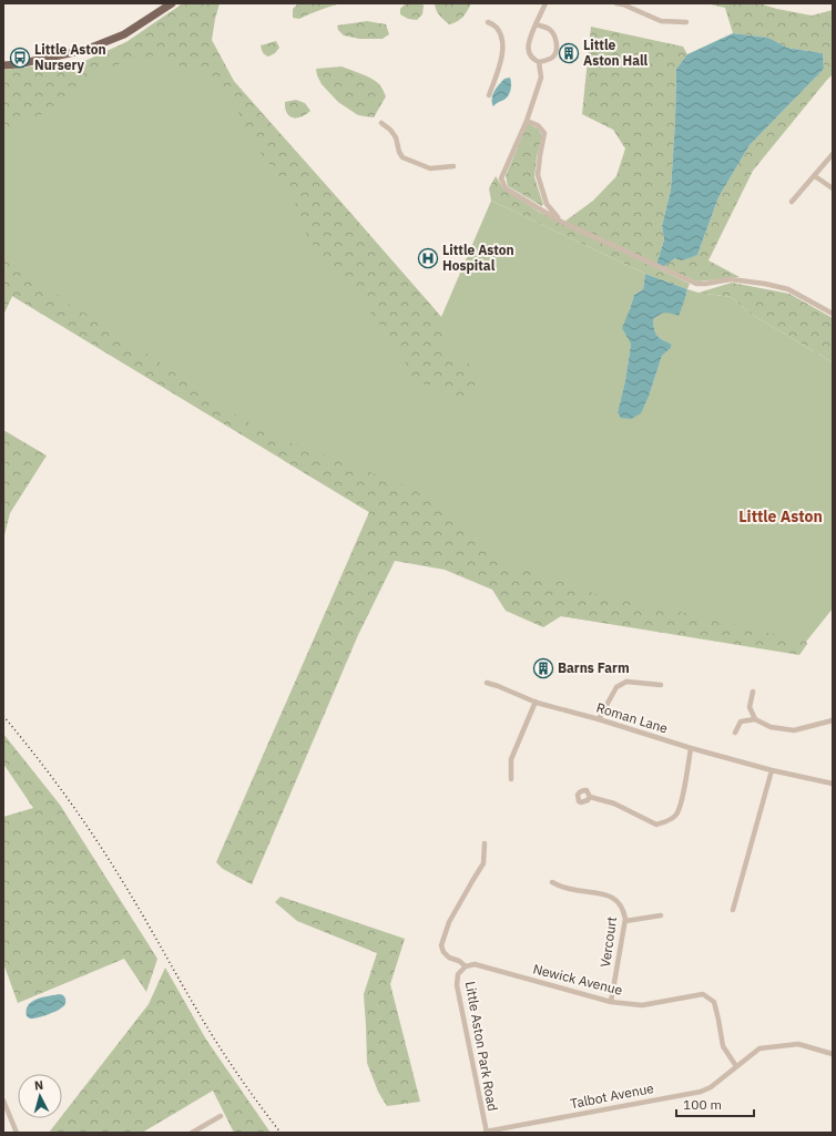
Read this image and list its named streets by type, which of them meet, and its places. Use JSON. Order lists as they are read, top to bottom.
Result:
{
  "streets": {
    "street": [
      "Roman Lane",
      "Vercourt",
      "Newick Avenue",
      "Little Aston Park Road",
      "Talbot Avenue"
    ]
  },
  "crossings": [
    ["Vercourt", "Newick Avenue"],
    ["Newick Avenue", "Little Aston Park Road"],
    ["Newick Avenue", "Talbot Avenue"],
    ["Little Aston Park Road", "Talbot Avenue"]
  ],
  "districts": ["Little Aston"],
  "places": {
    "building": ["Little Aston Hall", "Barns Farm"],
    "bus stop": ["Little Aston Nursery"],
    "hospital": ["Little Aston Hospital"]
  },
  "scale_bar": "100 m",
  "north": "top"
}
